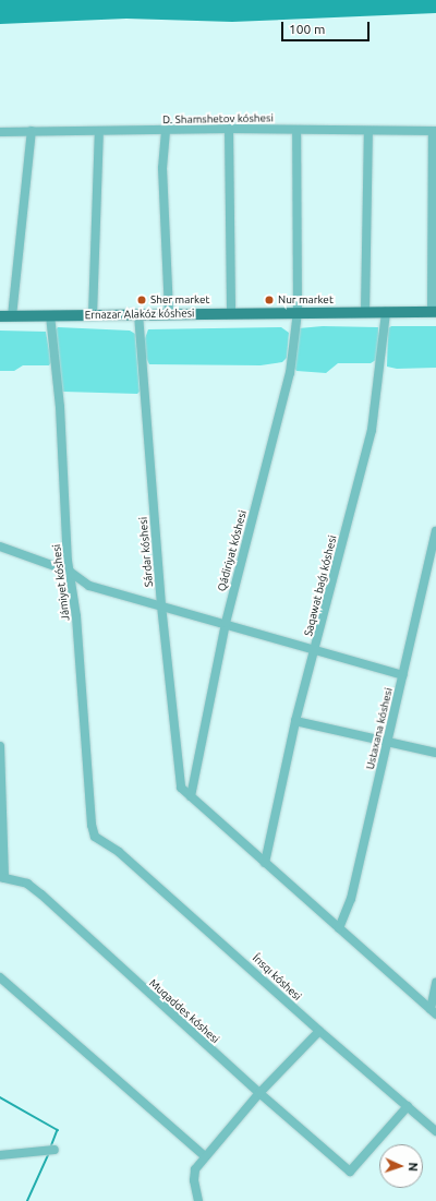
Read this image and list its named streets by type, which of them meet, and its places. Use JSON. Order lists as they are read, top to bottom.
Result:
{
  "streets": {
    "main road": ["Ernazar Alakóz kóshesi"],
    "street": [
      "D. Shamshetov kóshesi",
      "Qádiriyat kóshesi",
      "Sárdar kóshesi",
      "Jámiyet kóshesi",
      "Saqawat baǵı kóshesi",
      "Ustaxana kóshesi",
      "Írısqı kóshesi",
      "Muqaddes kóshesi"
    ]
  },
  "crossings": [
    ["D. Shamshetov kóshesi", "Qádiriyat kóshesi"],
    ["Ernazar Alakóz kóshesi", "Qádiriyat kóshesi"],
    ["Ernazar Alakóz kóshesi", "Sárdar kóshesi"],
    ["Ernazar Alakóz kóshesi", "Jámiyet kóshesi"],
    ["Ernazar Alakóz kóshesi", "Saqawat baǵı kóshesi"],
    ["Qádiriyat kóshesi", "Sárdar kóshesi"],
    ["Jámiyet kóshesi", "Írısqı kóshesi"],
    ["Írısqı kóshesi", "Muqaddes kóshesi"]
  ],
  "places": ["Sher market", "Nur market"],
  "scale_bar": "100 m",
  "north": "right"
}
